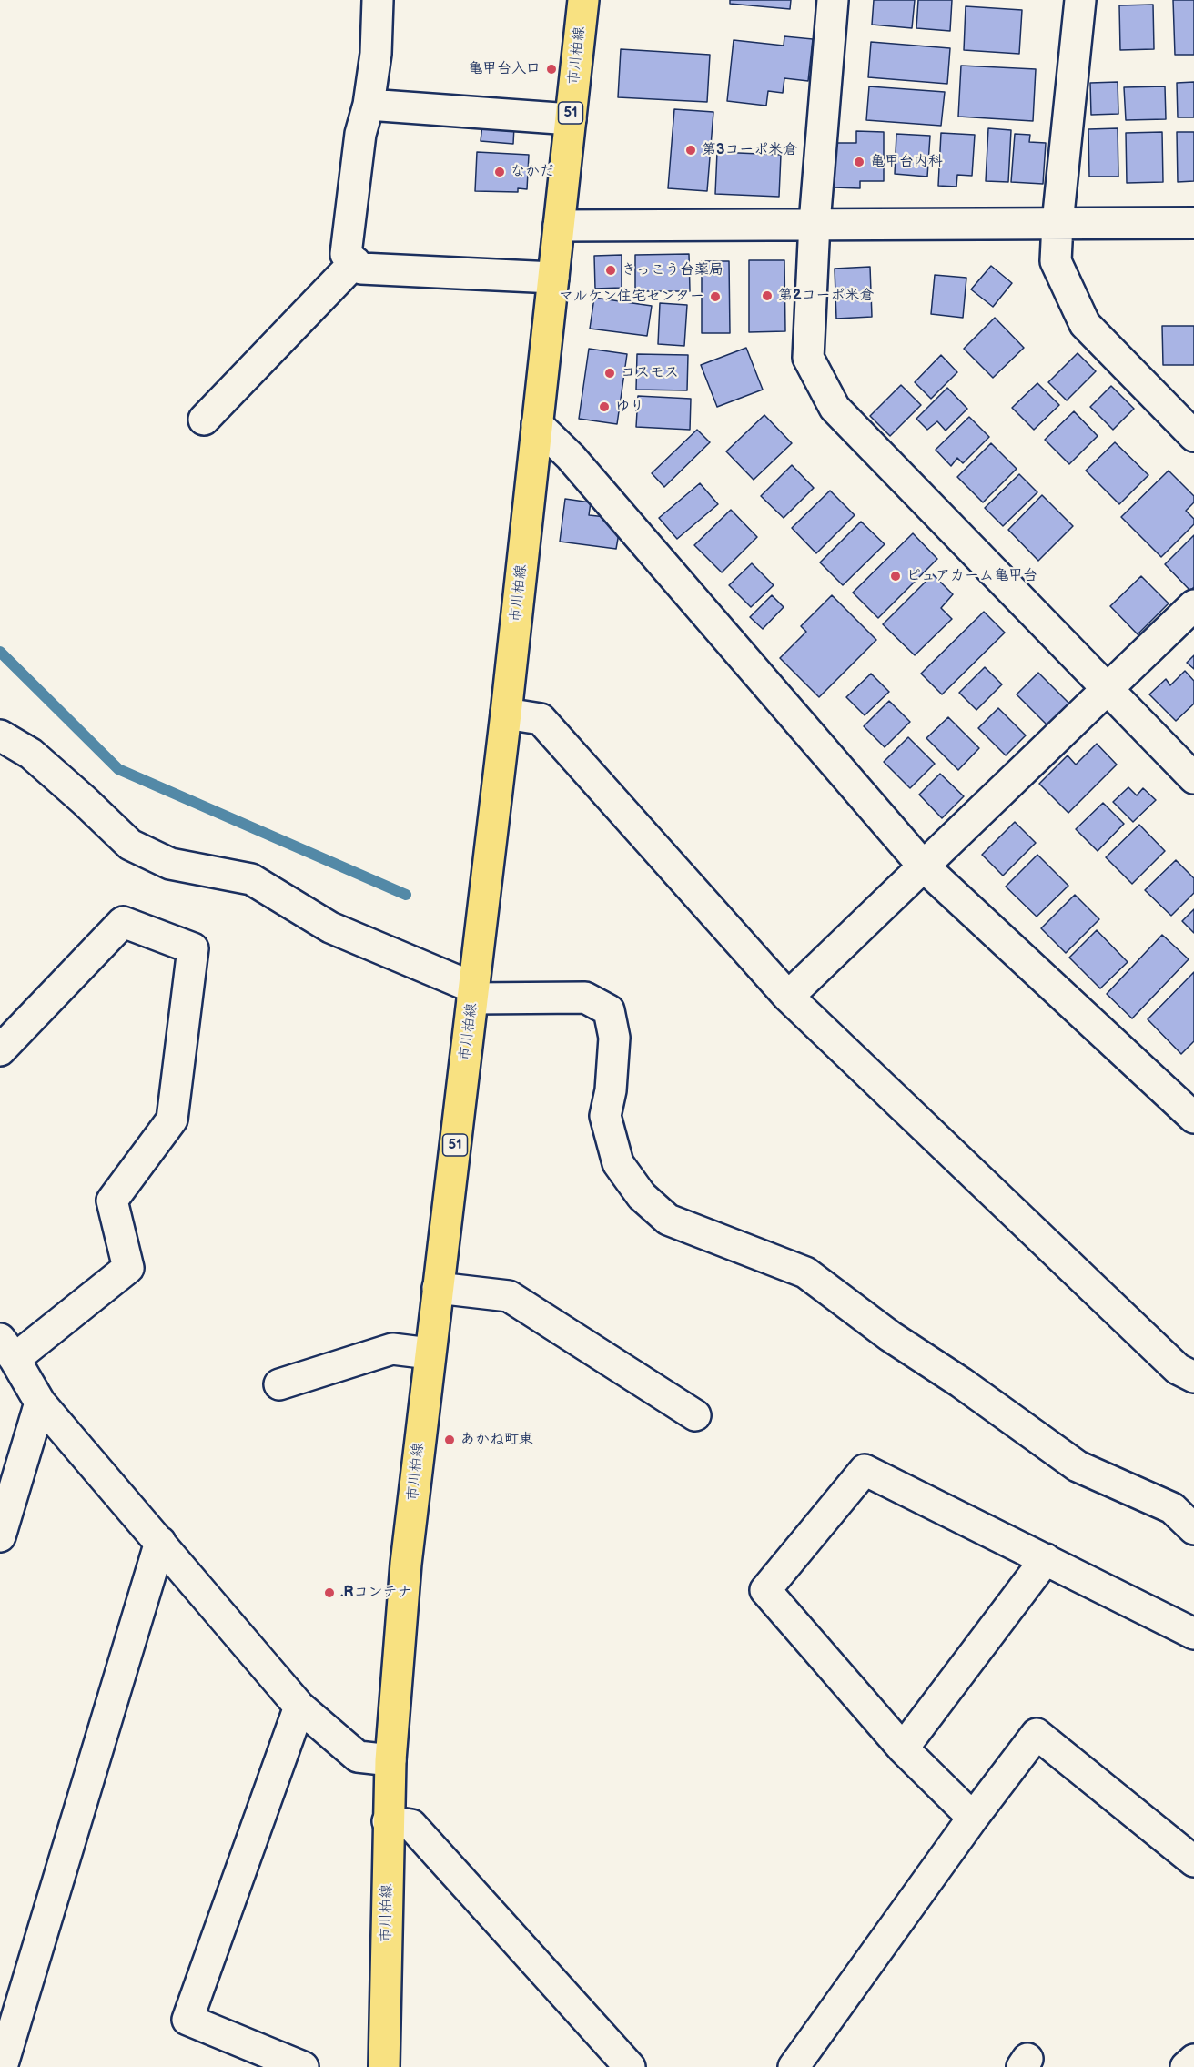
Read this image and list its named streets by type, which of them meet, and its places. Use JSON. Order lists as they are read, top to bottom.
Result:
{
  "streets": {
    "main road": ["市川柏線", "51"]
  },
  "places": [
    "亀甲台入口",
    "第3コーポ米倉",
    "亀甲台内科",
    "なかだ",
    "きっこう台薬局",
    "第2コーポ米倉",
    "マルケン住宅センター",
    "コスモス",
    "ゆり",
    "ピュアカーム亀甲台",
    "あかね町東",
    ".Rコンテナ"
  ]
}
